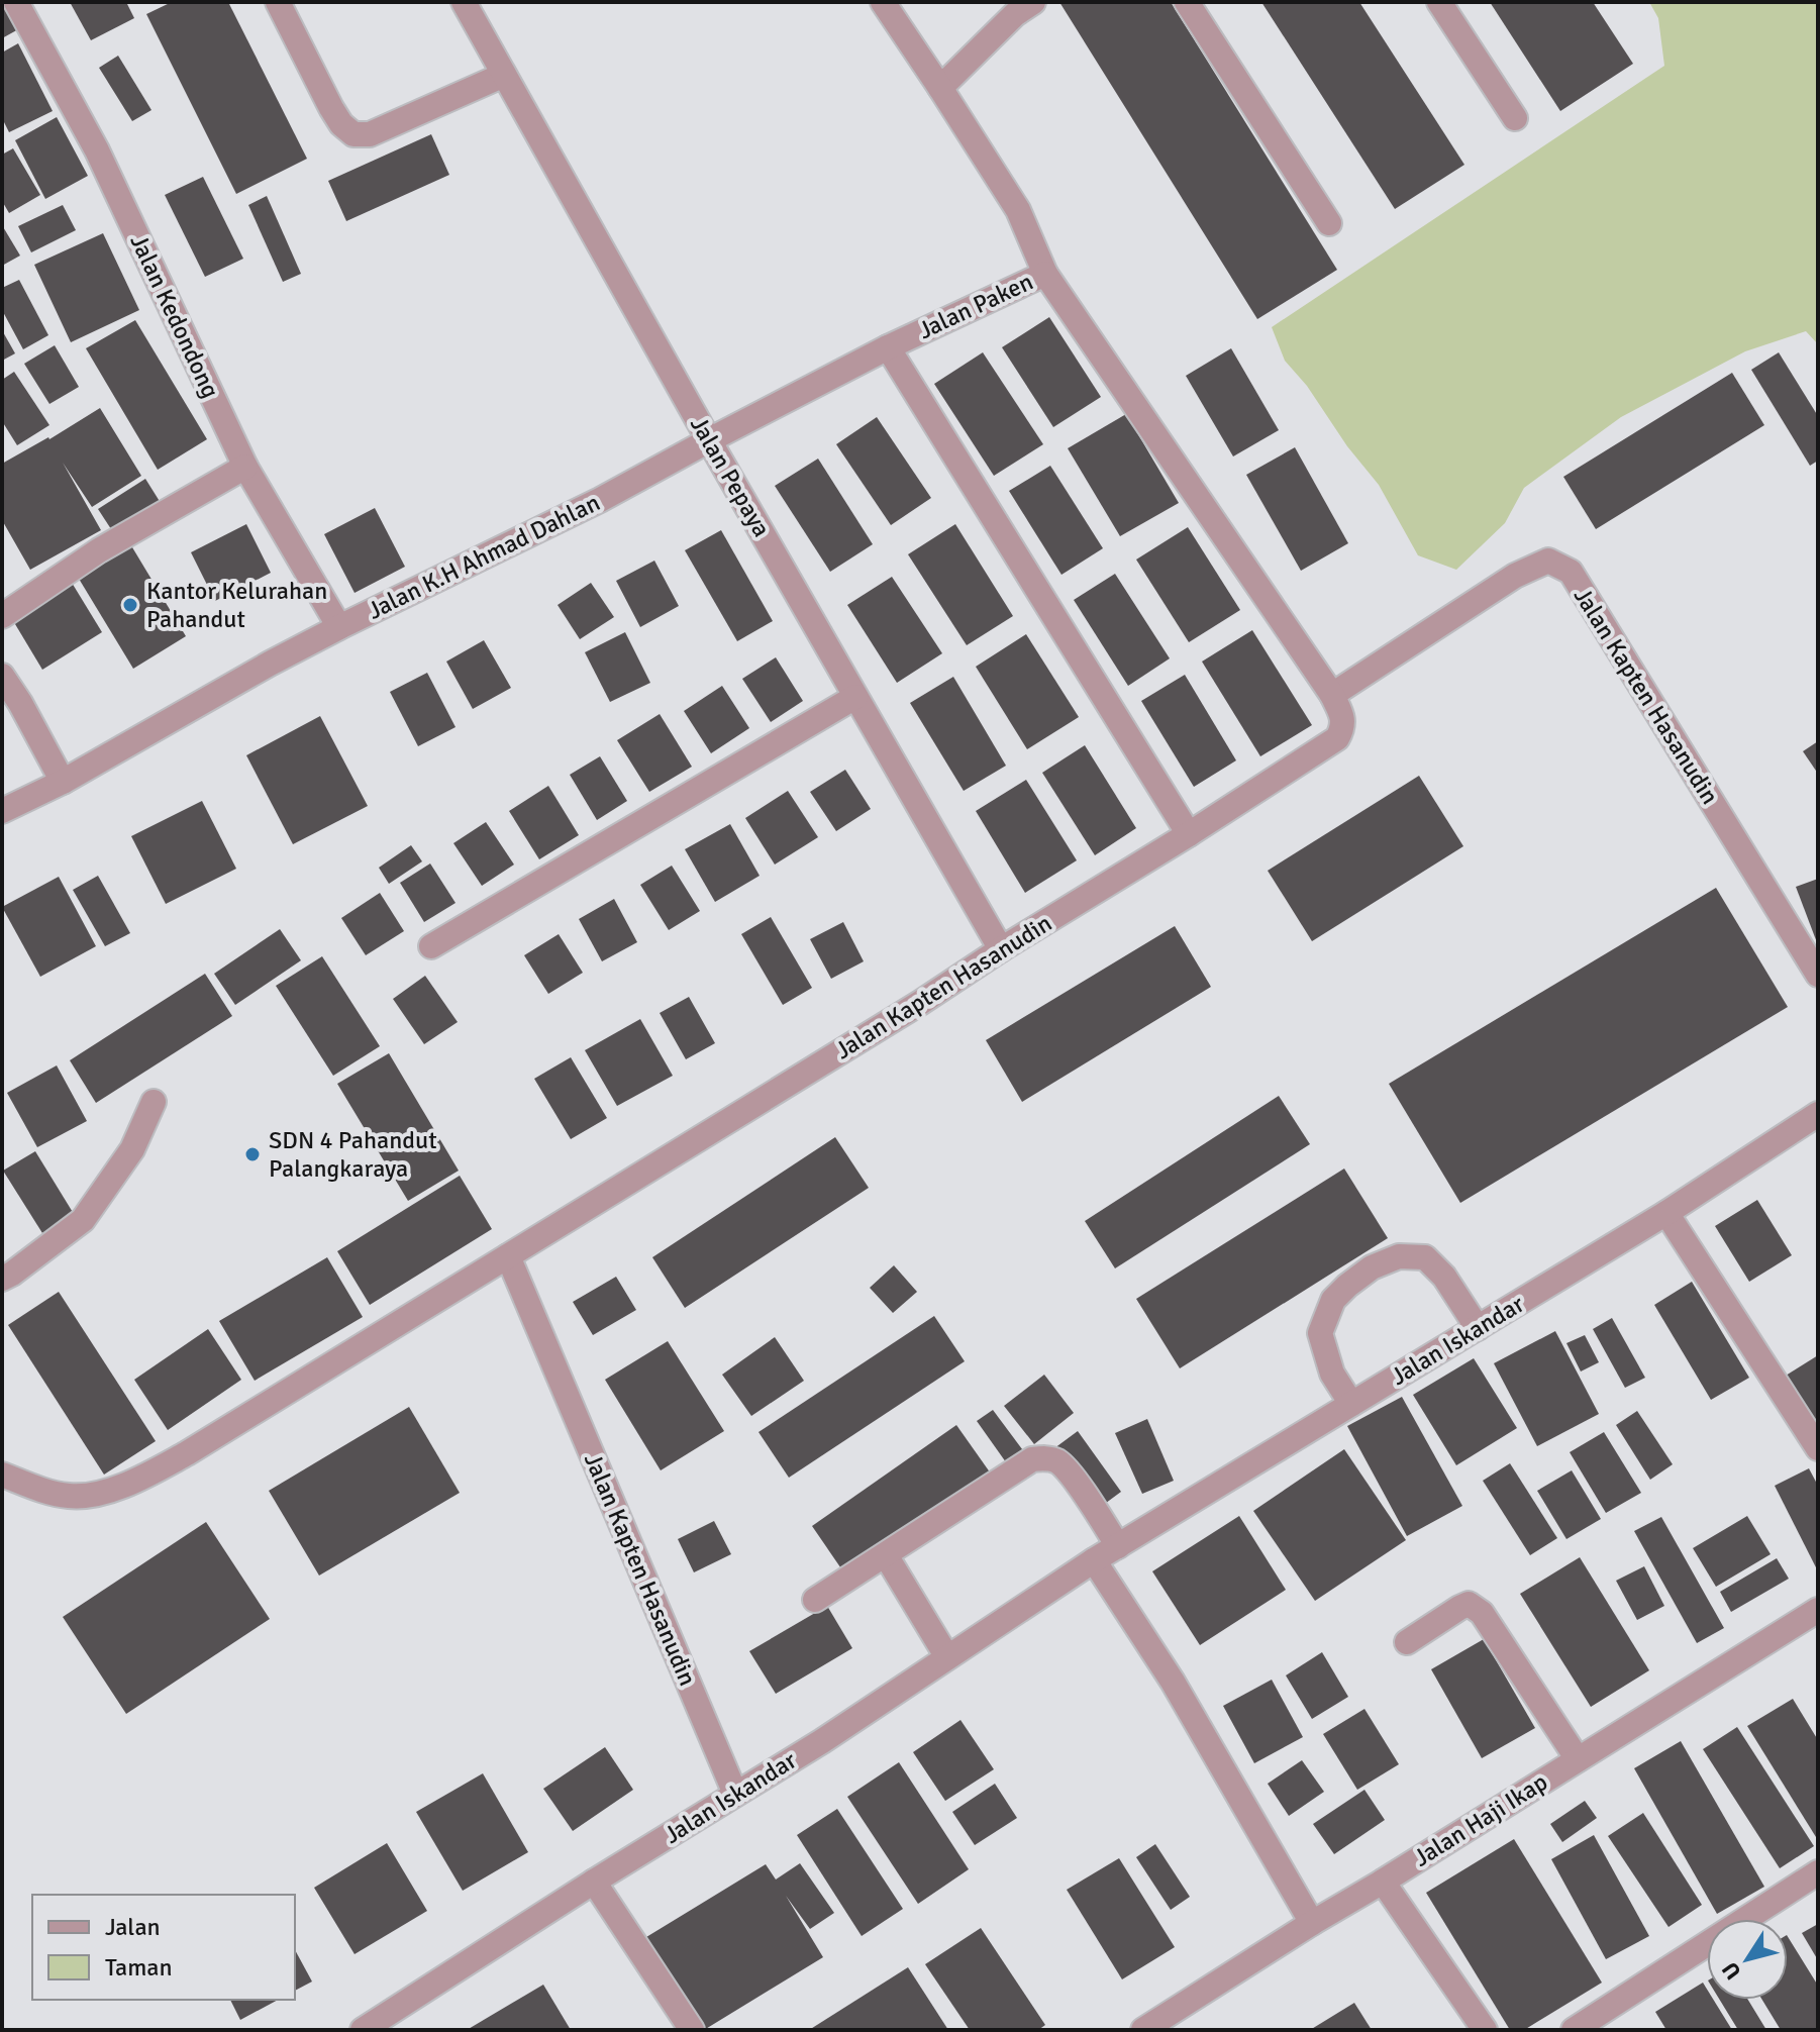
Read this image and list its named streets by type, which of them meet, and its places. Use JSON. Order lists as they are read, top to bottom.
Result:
{
  "streets": {
    "street": [
      "Jalan Paken",
      "Jalan Kedondong",
      "Jalan Pepaya",
      "Jalan K.H Ahmad Dahlan",
      "Jalan Kapten Hasanudin",
      "Jalan Iskandar",
      "Jalan Haji Ikap"
    ]
  },
  "crossings": [
    ["Jalan Paken", "Jalan Pepaya"],
    ["Jalan Paken", "Jalan K.H Ahmad Dahlan"],
    ["Jalan Paken", "Jalan Kapten Hasanudin"],
    ["Jalan Kedondong", "Jalan K.H Ahmad Dahlan"],
    ["Jalan Pepaya", "Jalan K.H Ahmad Dahlan"],
    ["Jalan Pepaya", "Jalan Kapten Hasanudin"],
    ["Jalan Kapten Hasanudin", "Jalan Iskandar"]
  ],
  "places": ["Kantor Kelurahan Pahandut", "SDN 4 Pahandut Palangkaraya"],
  "legend": ["Jalan", "Taman"],
  "north": "bottom left"
}
